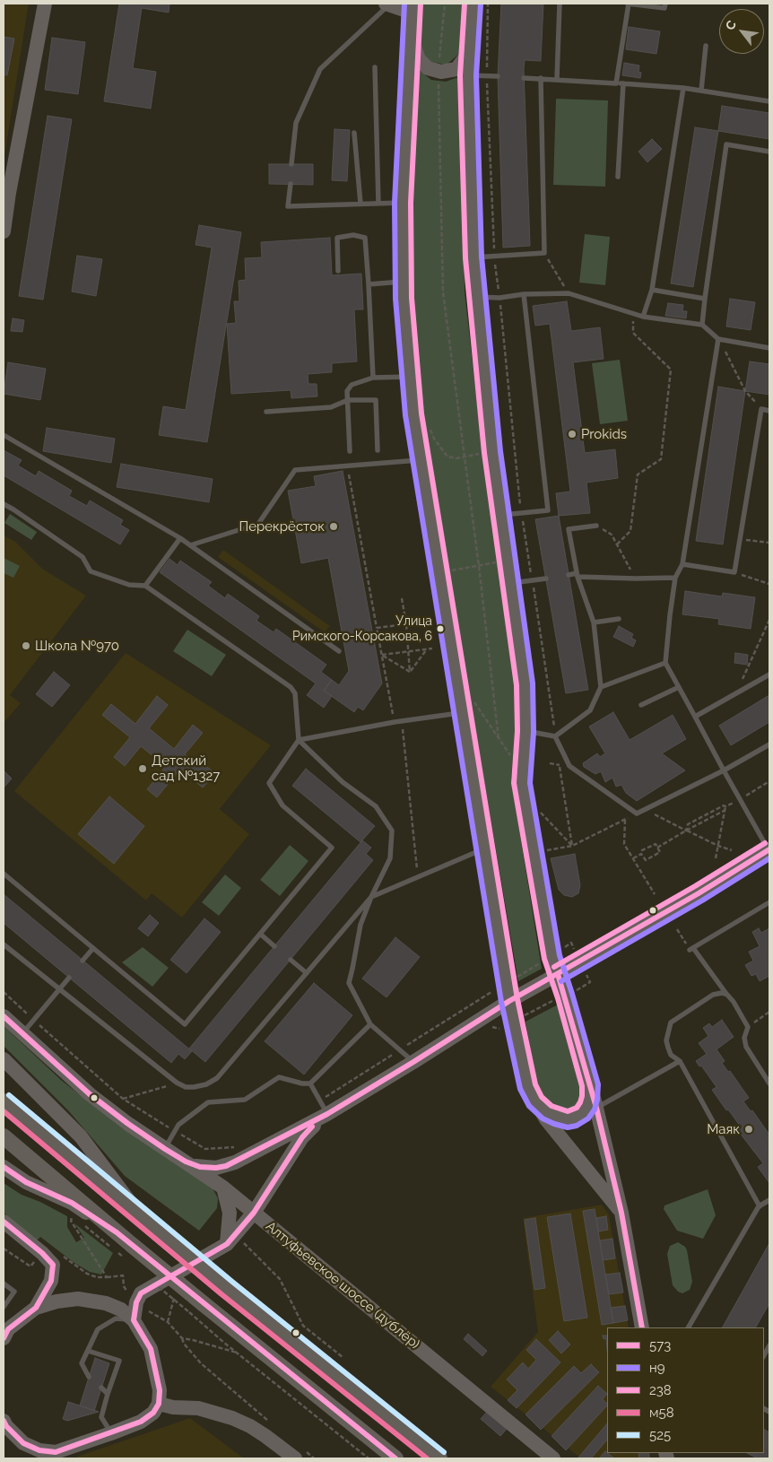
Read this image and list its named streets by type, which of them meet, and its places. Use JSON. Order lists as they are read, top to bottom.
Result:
{
  "streets": {
    "street": ["Алтуфьевское шоссе (дублёр)"]
  },
  "places": [
    "Prokids",
    "Перекрёсток",
    "Улица Римского-Корсакова, 6",
    "Школа №970",
    "Детский сад №1327",
    "Маяк"
  ],
  "lines": [
    "transit line н9",
    "transit line 238",
    "transit line 573",
    "transit line 525",
    "transit line м58"
  ],
  "legend": [
    "573",
    "н9",
    "238",
    "м58",
    "525"
  ],
  "north": "top left"
}
